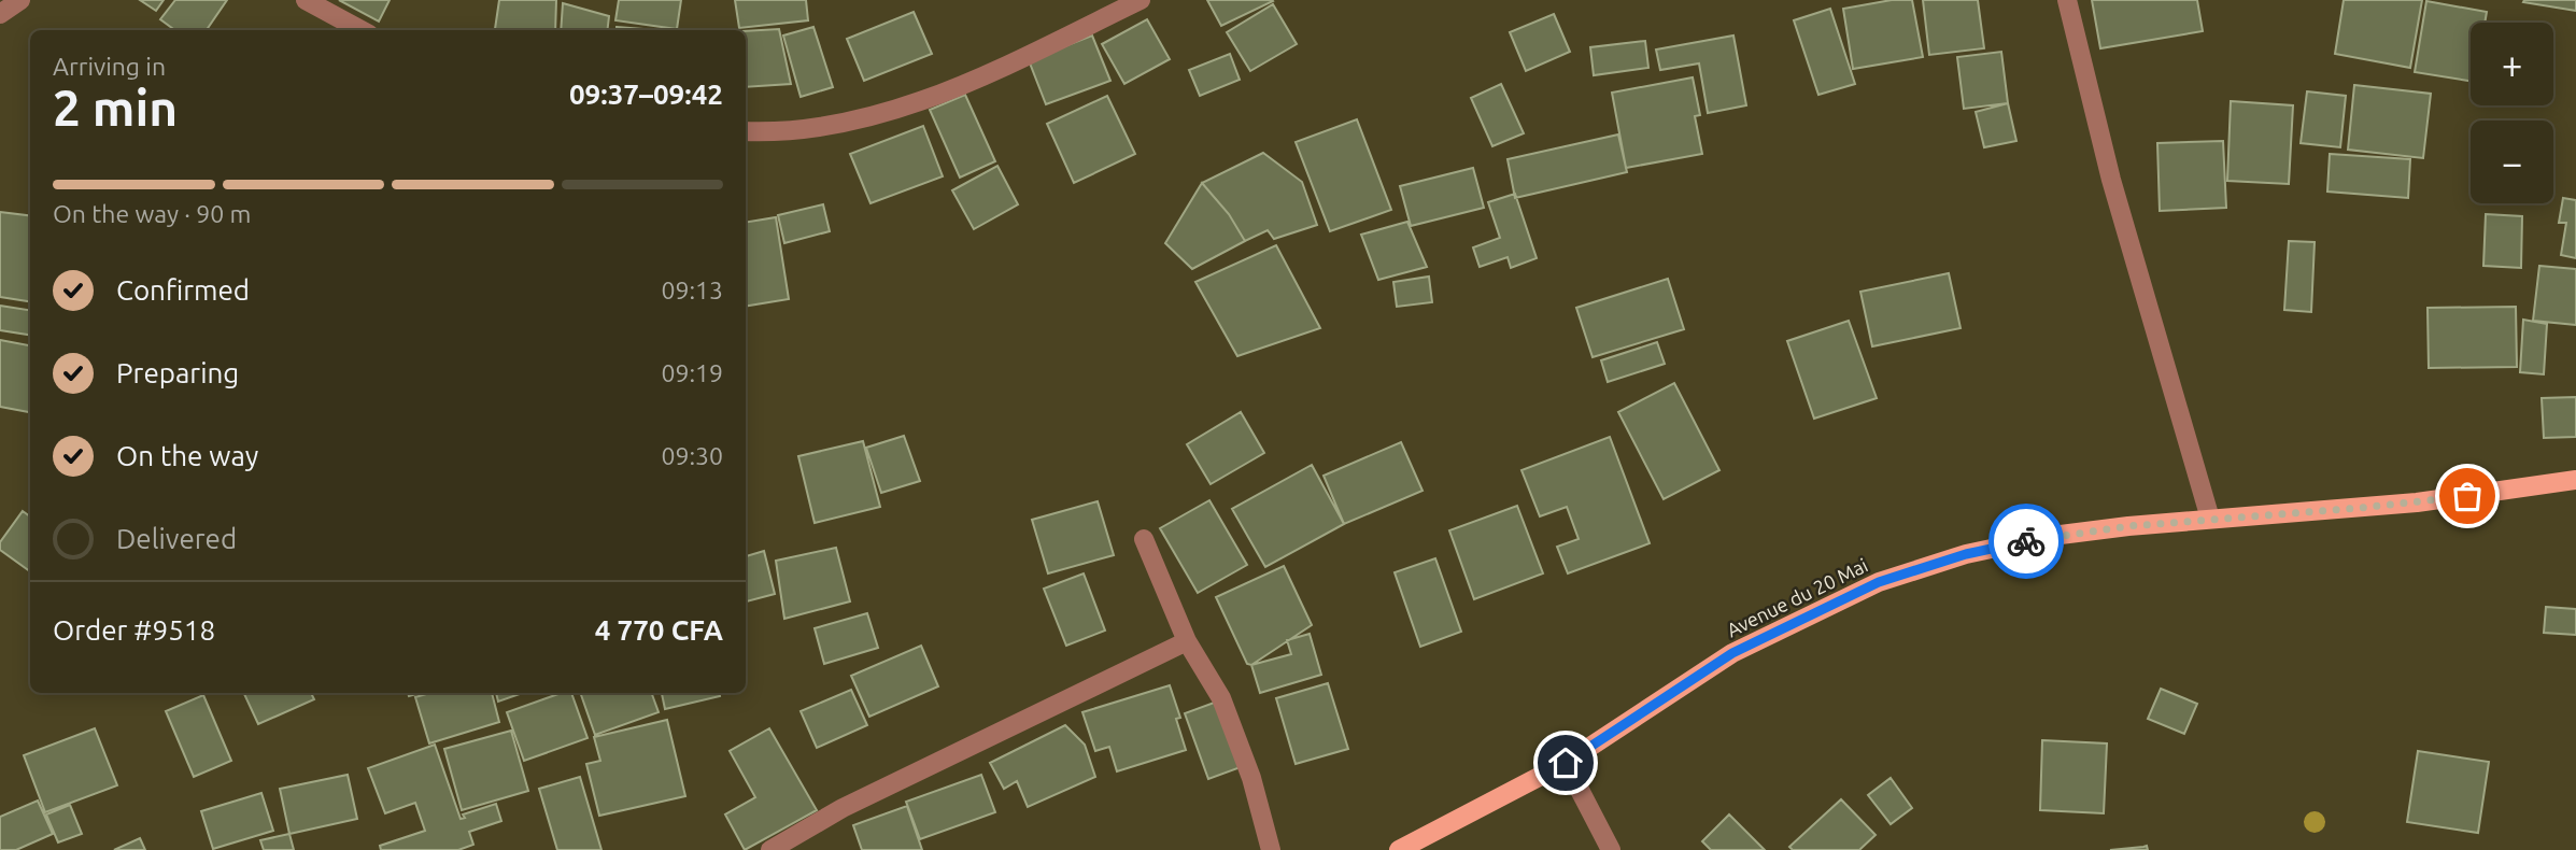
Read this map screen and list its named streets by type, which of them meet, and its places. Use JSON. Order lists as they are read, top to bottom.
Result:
{
  "streets": {
    "main road": ["Avenue du 20 Mai"]
  },
  "page": {
    "map_buttons": ["+", "−"],
    "heading": ["2 min", "Arriving in", "09:37–09:42"],
    "panel": ["Order #9518", "4 770 CFA"],
    "bar": "On the way · 90 m",
    "list": [
      ["Confirmed", "09:13"],
      ["Preparing", "09:19"],
      ["On the way", "09:30"],
      "Delivered"
    ]
  }
}
